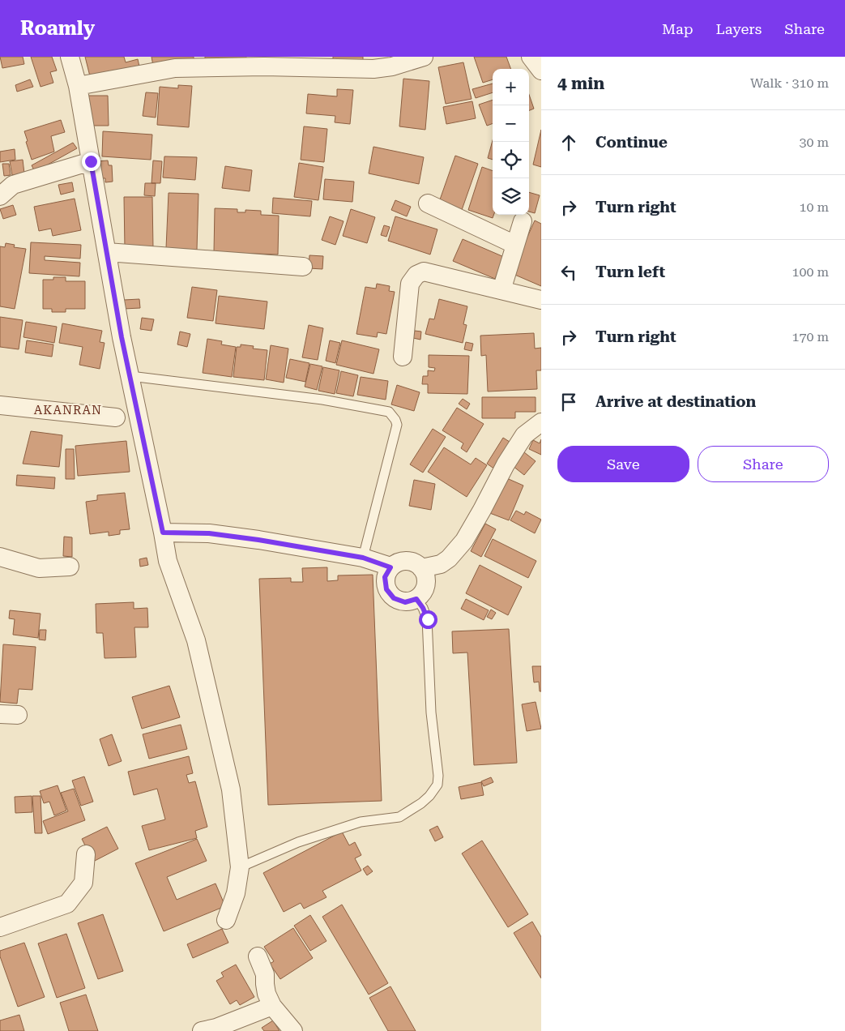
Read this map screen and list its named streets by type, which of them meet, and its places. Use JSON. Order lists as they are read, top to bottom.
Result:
{
  "districts": ["AKANRAN"],
  "page": {
    "header": "Roamly",
    "nav": ["Map", "Layers", "Share"],
    "heading": ["4 min", "Walk · 310 m"],
    "map_buttons": ["+", "−"],
    "list": [
      ["Continue", "30 m"],
      ["Turn right", "10 m"],
      ["Turn left", "100 m"],
      ["Turn right", "170 m"],
      "Arrive at destination"
    ],
    "buttons": ["Save", "Share"]
  }
}
